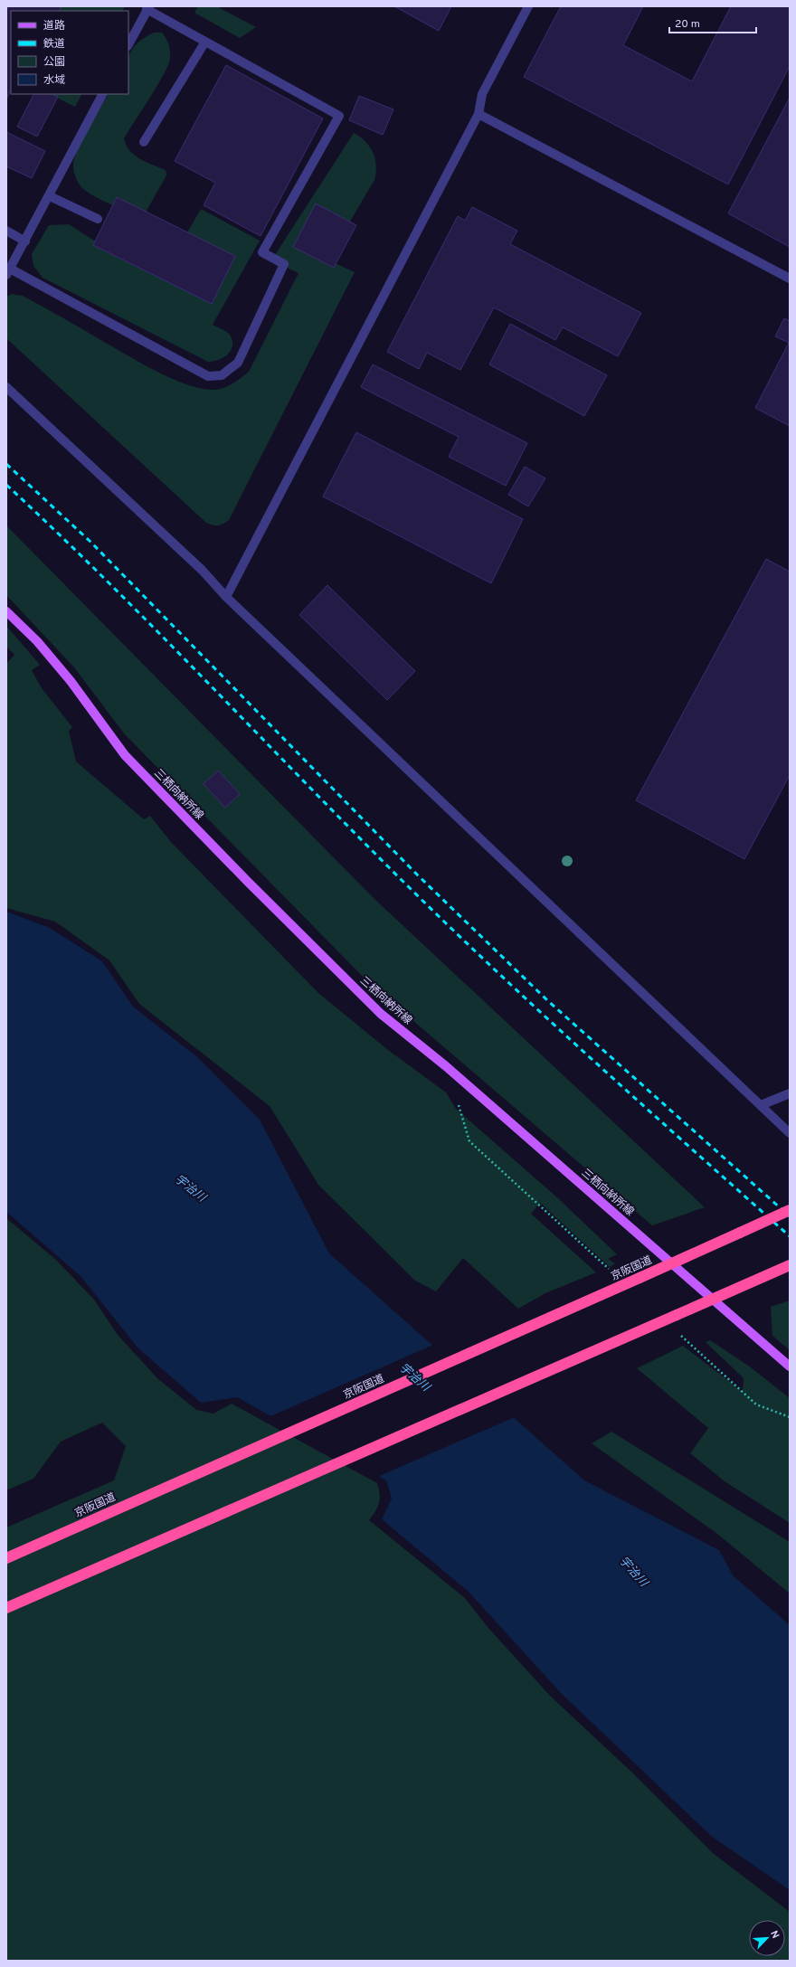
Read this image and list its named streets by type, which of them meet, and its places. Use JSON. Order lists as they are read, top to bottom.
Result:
{
  "streets": {
    "highway": ["京阪国道"],
    "main road": ["三栖向納所線"]
  },
  "crossings": [
    ["三栖向納所線", "京阪国道"]
  ],
  "water": ["宇治川"],
  "legend": [
    "道路",
    "鉄道",
    "公園",
    "水域"
  ],
  "scale_bar": "20 m",
  "north": "top right"
}
